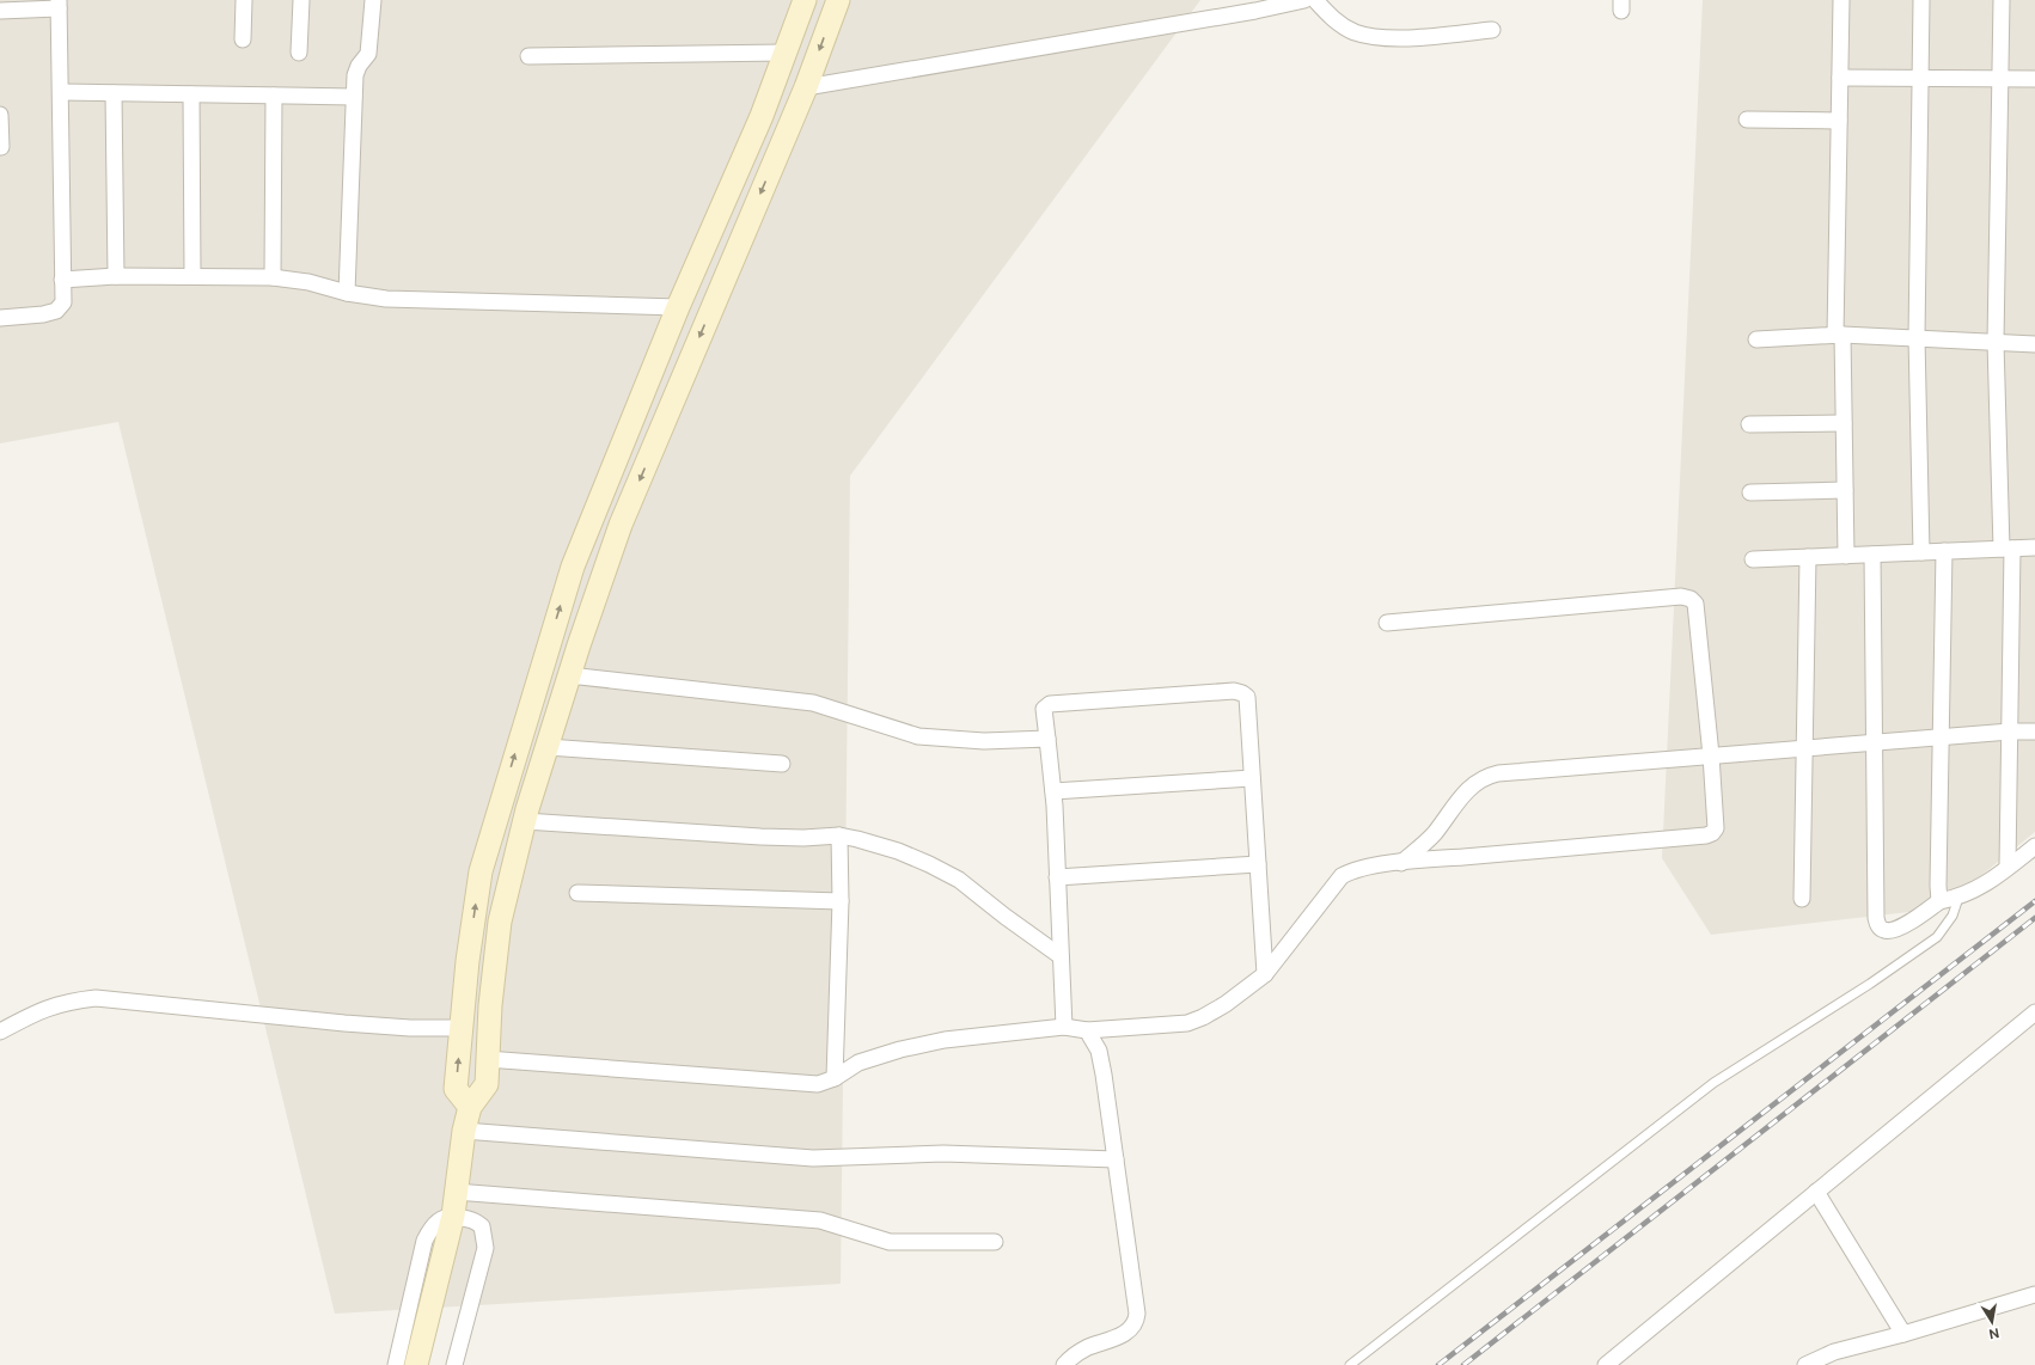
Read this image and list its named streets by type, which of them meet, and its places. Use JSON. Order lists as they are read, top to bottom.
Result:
{
  "north": "bottom"
}
